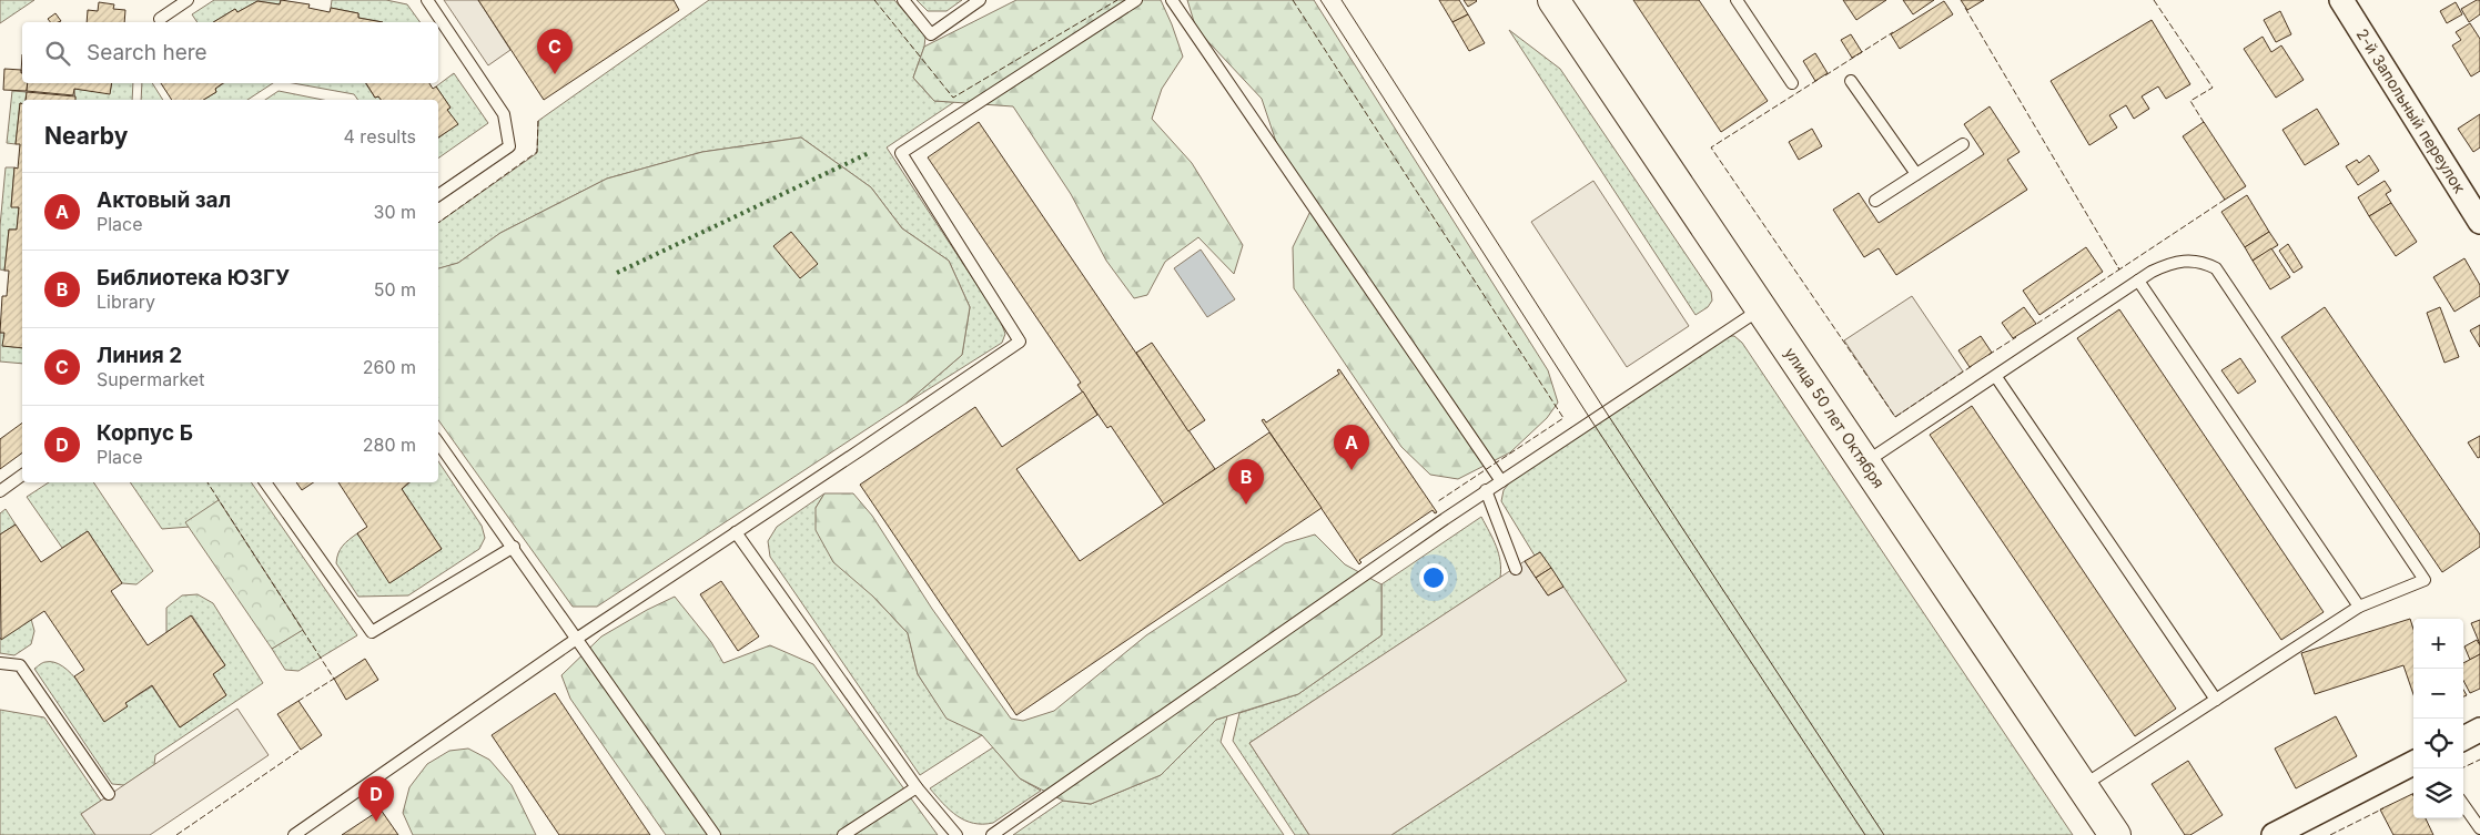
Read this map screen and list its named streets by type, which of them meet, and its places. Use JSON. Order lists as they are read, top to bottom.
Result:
{
  "streets": {
    "main road": ["улица 50 лет Октября"],
    "street": ["2-й Запольный переулок"]
  },
  "page": {
    "search": "Search here",
    "pins": [
      "C",
      "A",
      "B",
      "D"
    ],
    "heading": ["Nearby", "4 results"],
    "list": [
      {
        "mark": "A",
        "name": "Актовый зал",
        "note": "Place",
        "value": "30 m"
      },
      {
        "mark": "B",
        "name": "Библиотека ЮЗГУ",
        "note": "Library",
        "value": "50 m"
      },
      {
        "mark": "C",
        "name": "Линия 2",
        "note": "Supermarket",
        "value": "260 m"
      },
      {
        "mark": "D",
        "name": "Корпус Б",
        "note": "Place",
        "value": "280 m"
      }
    ],
    "map_buttons": ["+", "−"]
  }
}
